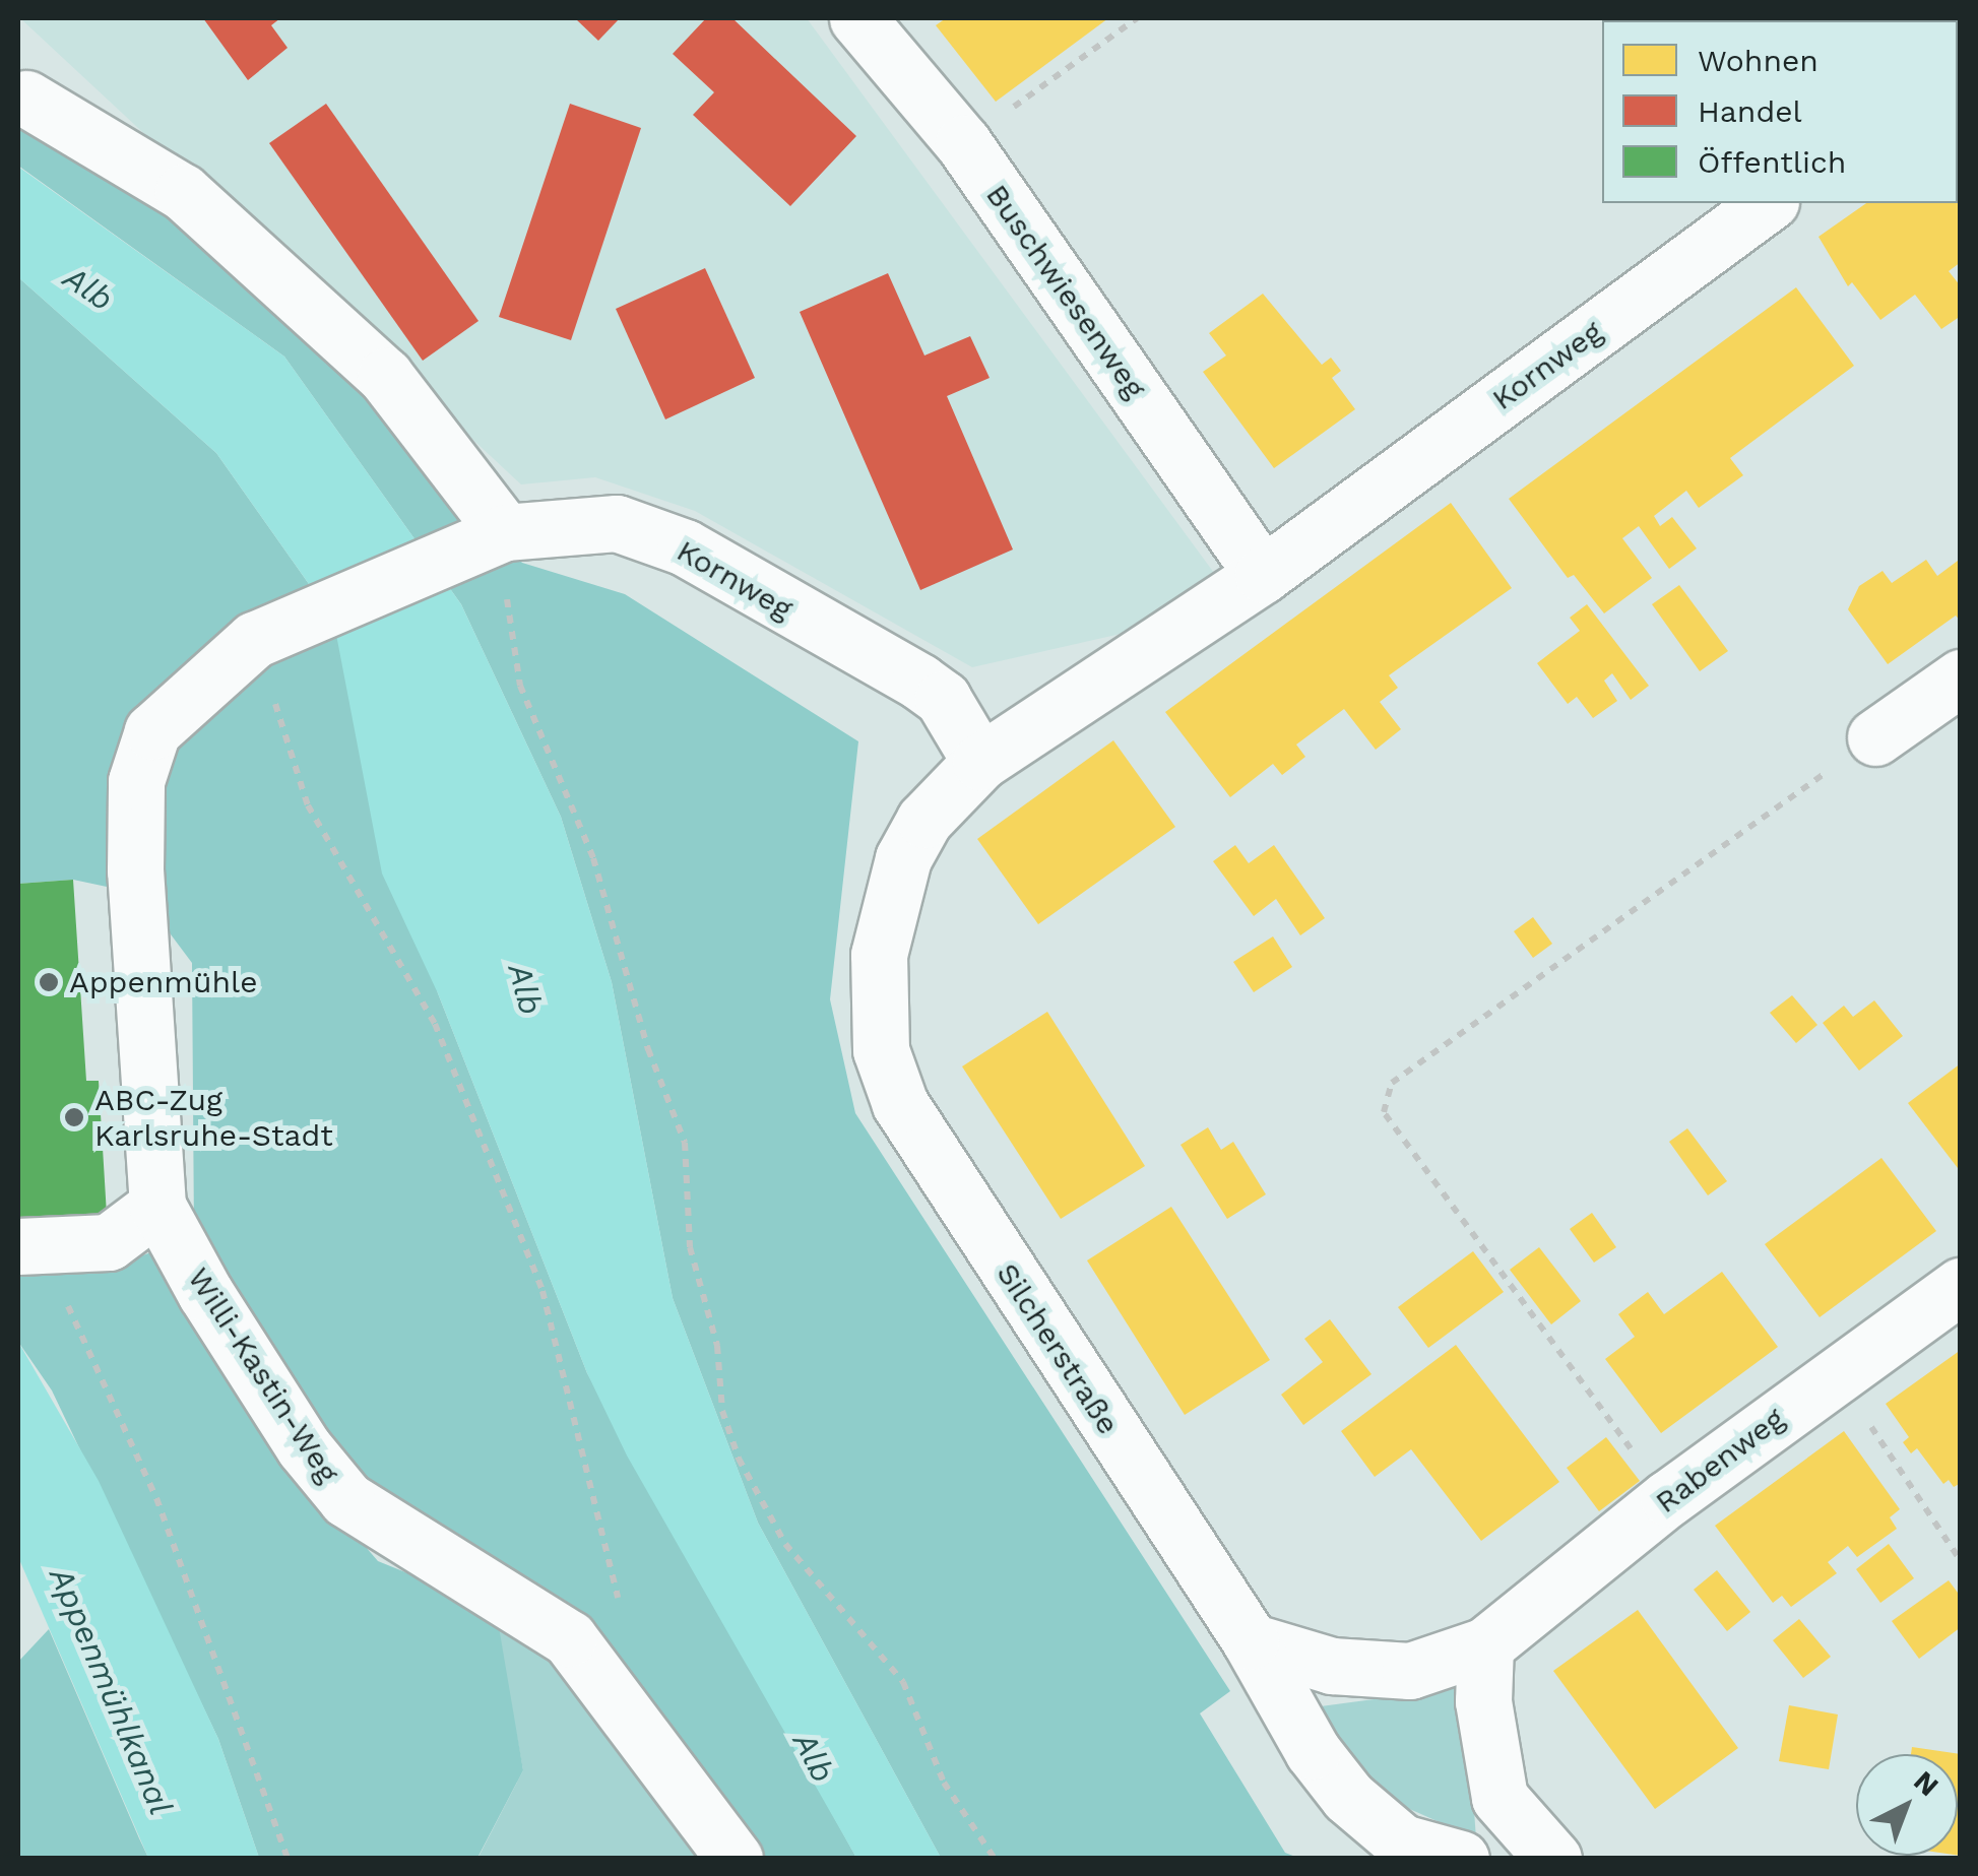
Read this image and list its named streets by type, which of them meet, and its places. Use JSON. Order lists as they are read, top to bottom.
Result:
{
  "streets": {
    "street": [
      "Buschwiesenweg",
      "Kornweg",
      "Silcherstraße",
      "Willi-Kastin-Weg",
      "Rabenweg"
    ]
  },
  "crossings": [
    ["Buschwiesenweg", "Kornweg"],
    ["Kornweg", "Silcherstraße"],
    ["Kornweg", "Willi-Kastin-Weg"],
    ["Silcherstraße", "Rabenweg"]
  ],
  "water": ["Alb", "Appenmühlkanal"],
  "places": ["Appenmühle", "ABC-Zug Karlsruhe-Stadt"],
  "legend": ["Wohnen", "Handel", "Öffentlich"],
  "north": "top right"
}
